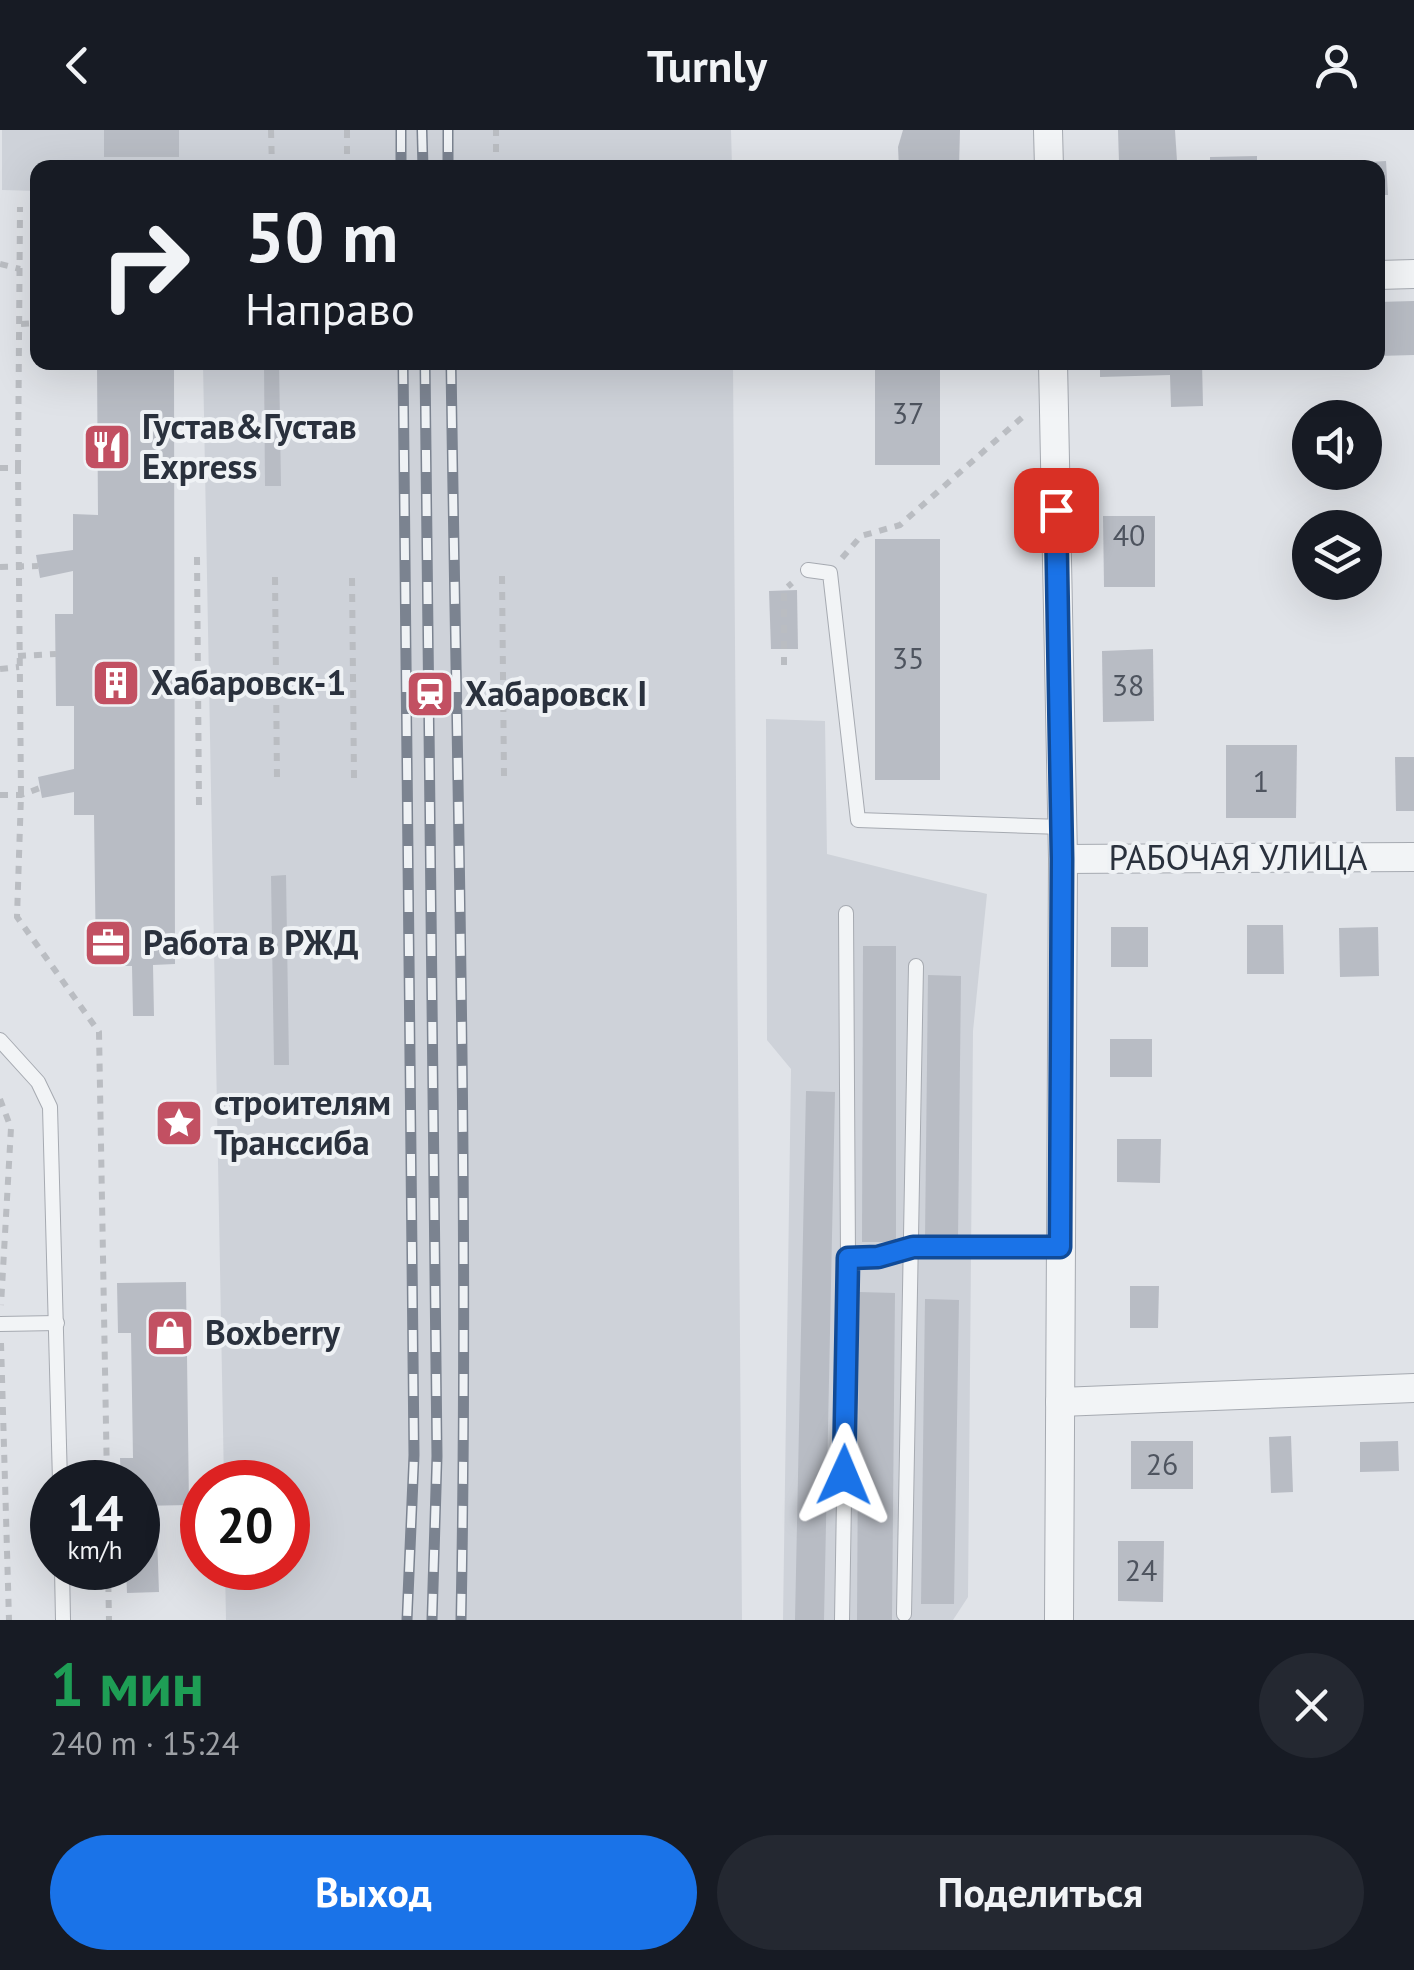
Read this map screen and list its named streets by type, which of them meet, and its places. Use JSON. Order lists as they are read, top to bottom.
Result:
{
  "streets": {
    "street": ["РАБОЧАЯ УЛИЦА"]
  },
  "places": {
    "restaurant": ["Густав&Густав Express"],
    "building": ["Хабаровск-1"],
    "station": ["Хабаровск I"],
    "office": ["Работа в РЖД"],
    "place": ["строителям Транссиба"],
    "shop": ["Boxberry"]
  },
  "house_numbers": [
    "37",
    "40",
    "35",
    "38",
    "1",
    "26",
    "24"
  ],
  "page": {
    "header": "Turnly",
    "turn": ["50 m", "Направо"],
    "speed": "14 km/h",
    "limit": "20",
    "heading": ["1 мин", "240 m · 15:24"],
    "buttons": ["Выход", "Поделиться"]
  }
}
